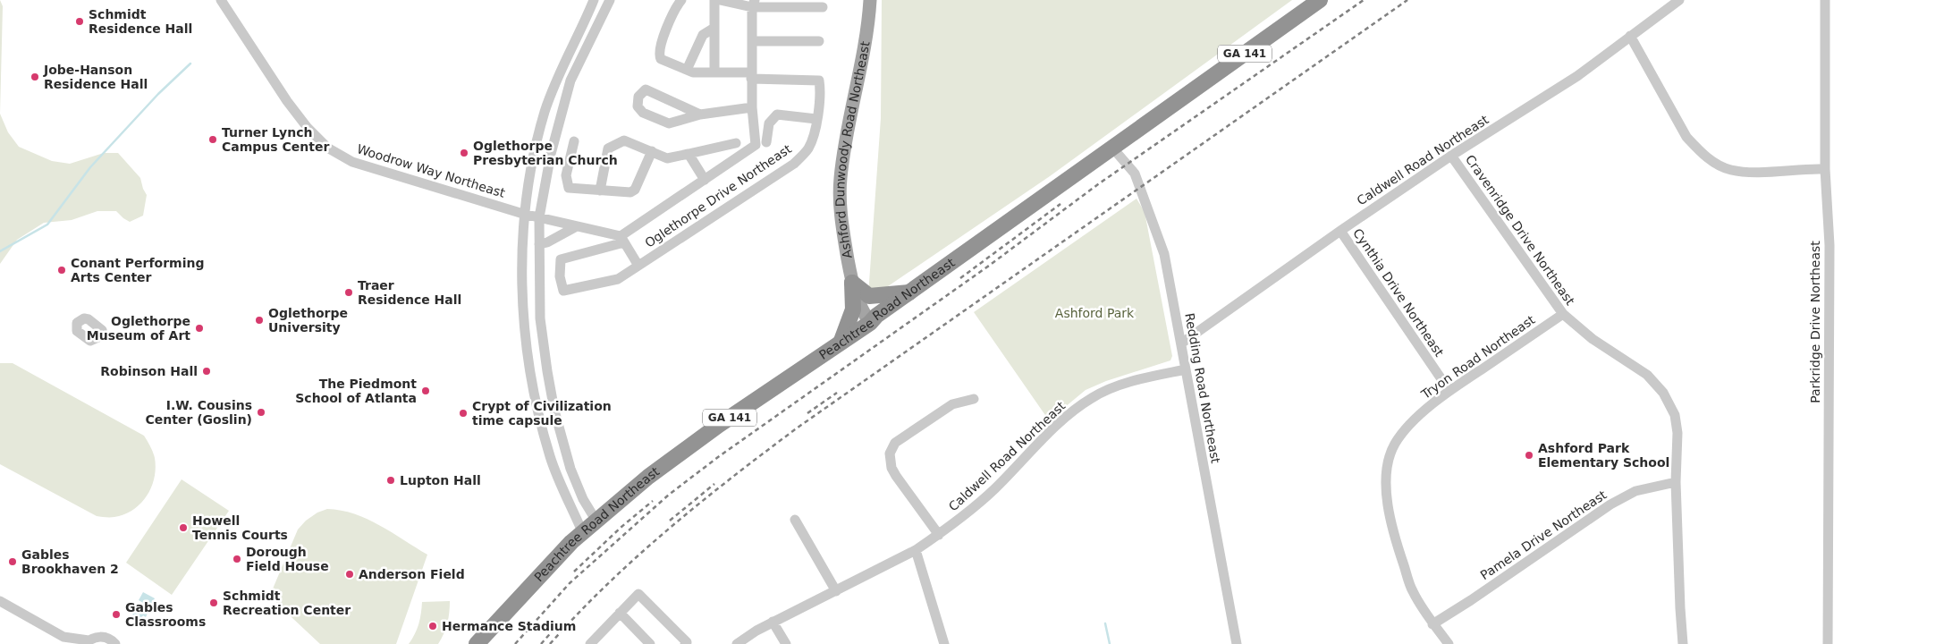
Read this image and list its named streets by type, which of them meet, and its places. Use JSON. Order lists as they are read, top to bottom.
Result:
{
  "streets": {
    "highway": ["GA 141", "Peachtree Road Northeast"],
    "main road": ["Ashford Dunwoody Road Northeast"],
    "street": [
      "Caldwell Road Northeast",
      "Woodrow Way Northeast",
      "Oglethorpe Drive Northeast",
      "Cravenridge Drive Northeast",
      "Cynthia Drive Northeast",
      "Parkridge Drive Northeast",
      "Tryon Road Northeast",
      "Redding Road Northeast",
      "Pamela Drive Northeast"
    ]
  },
  "crossings": [
    ["Ashford Dunwoody Road Northeast", "Peachtree Road Northeast"],
    ["Caldwell Road Northeast", "Cravenridge Drive Northeast"],
    ["Caldwell Road Northeast", "Cynthia Drive Northeast"],
    ["Caldwell Road Northeast", "Redding Road Northeast"],
    ["Cravenridge Drive Northeast", "Tryon Road Northeast"],
    ["Cravenridge Drive Northeast", "Pamela Drive Northeast"],
    ["Cynthia Drive Northeast", "Tryon Road Northeast"],
    ["Peachtree Road Northeast", "Redding Road Northeast"],
    ["Tryon Road Northeast", "Pamela Drive Northeast"]
  ],
  "parks": ["Ashford Park"],
  "places": [
    "Schmidt Residence Hall",
    "Jobe-Hanson Residence Hall",
    "Turner Lynch Campus Center",
    "Oglethorpe Presbyterian Church",
    "Conant Performing Arts Center",
    "Traer Residence Hall",
    "Oglethorpe University",
    "Oglethorpe Museum of Art",
    "Robinson Hall",
    "The Piedmont School of Atlanta",
    "I.W. Cousins Center (Goslin)",
    "Crypt of Civilization time capsule",
    "Ashford Park Elementary School",
    "Lupton Hall",
    "Howell Tennis Courts",
    "Dorough Field House",
    "Gables Brookhaven 2",
    "Anderson Field",
    "Schmidt Recreation Center",
    "Gables Classrooms",
    "Hermance Stadium"
  ]
}
